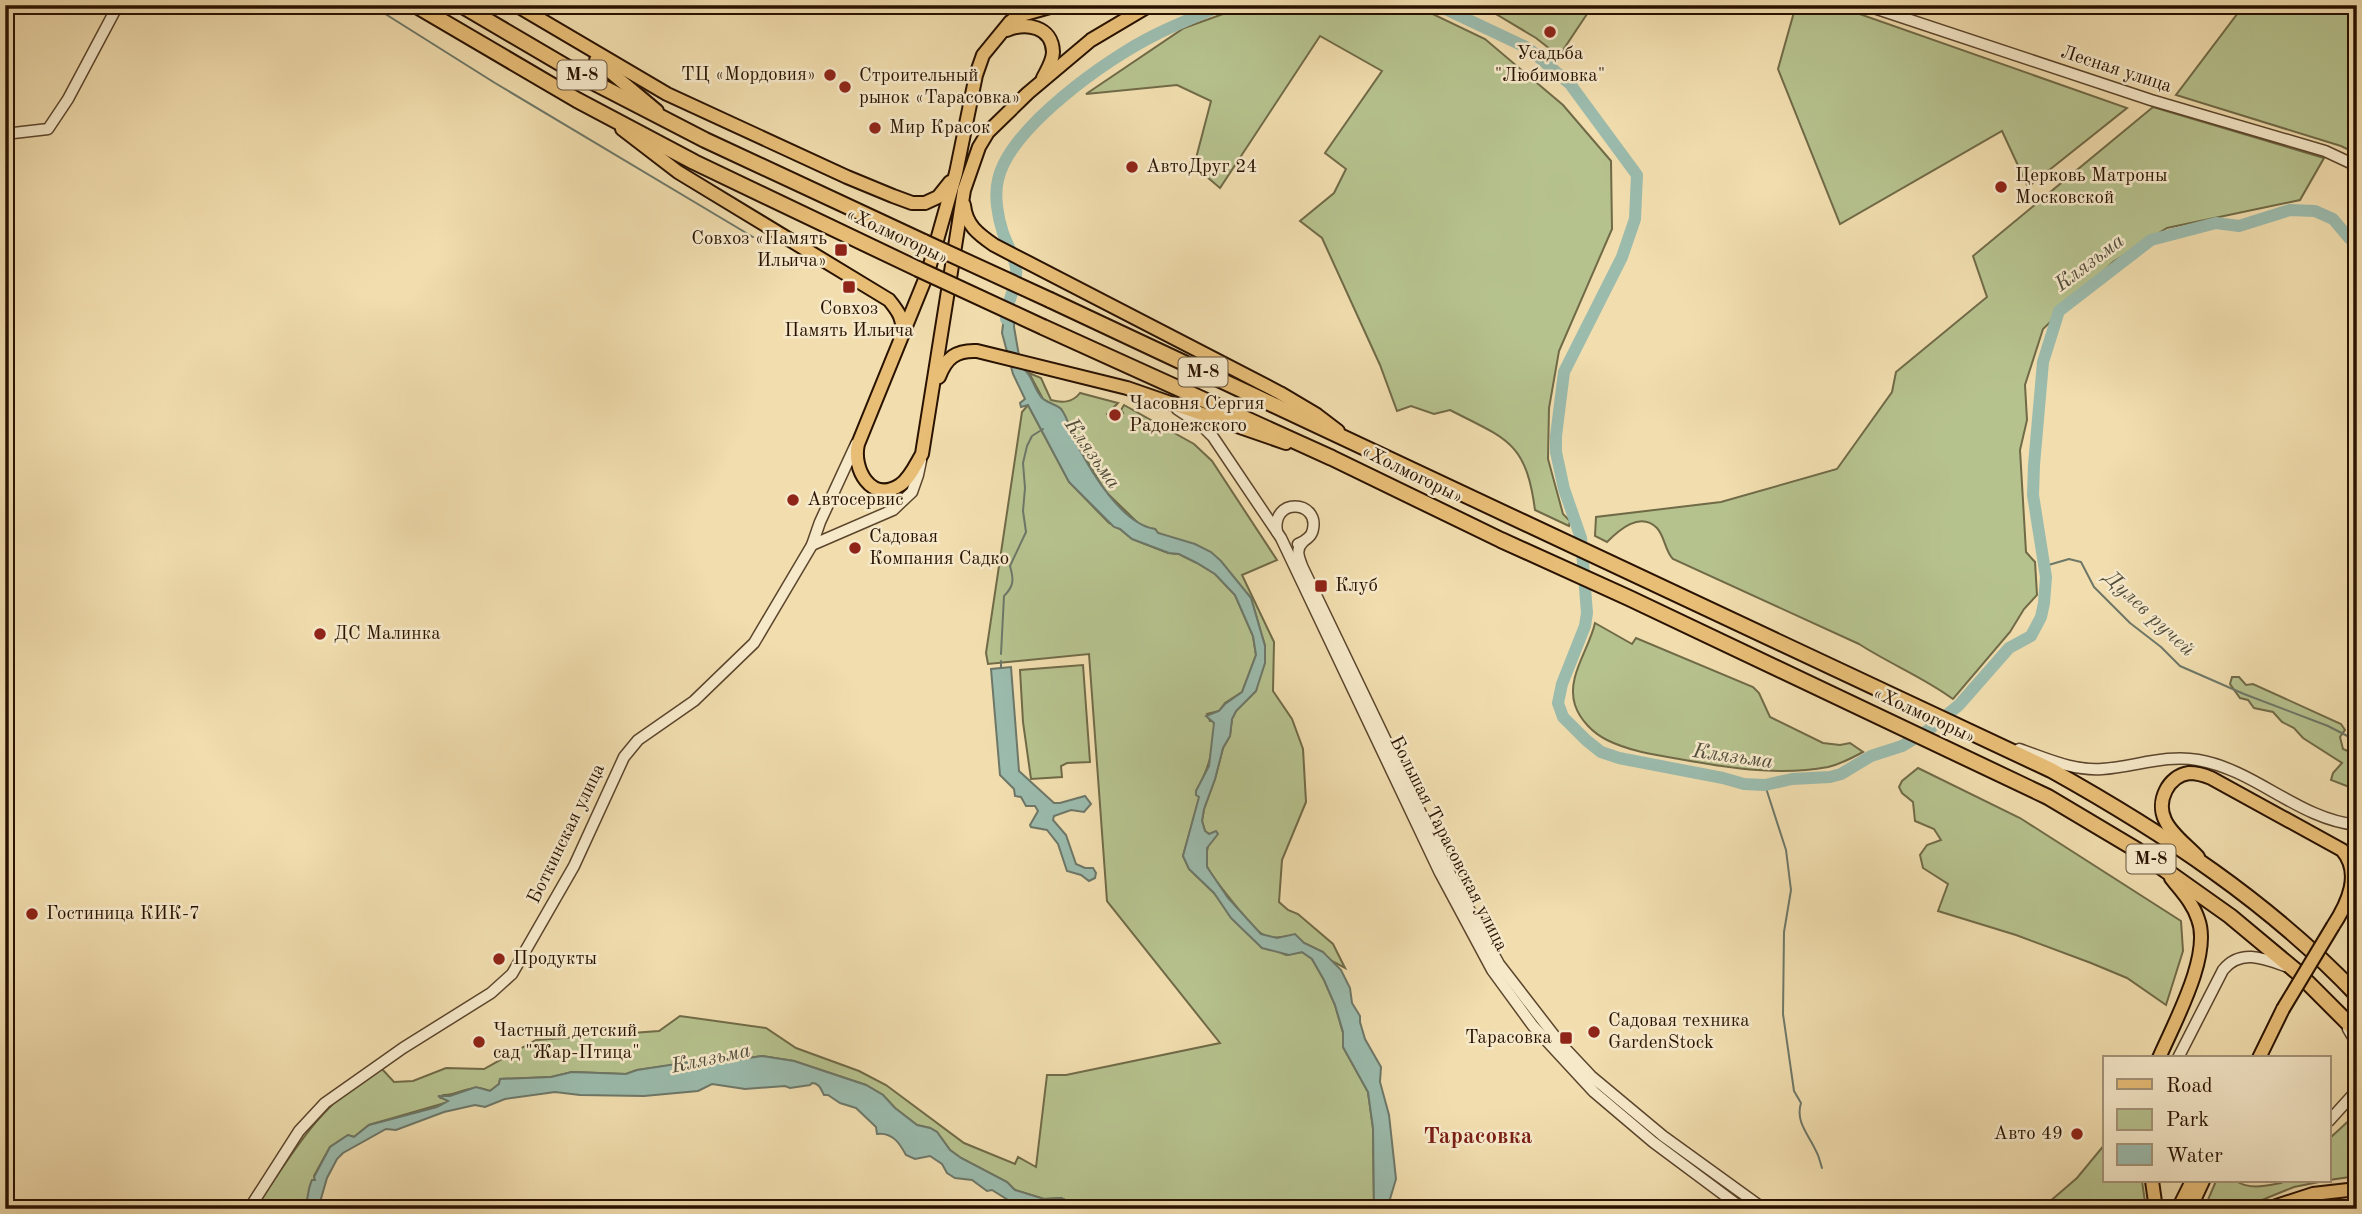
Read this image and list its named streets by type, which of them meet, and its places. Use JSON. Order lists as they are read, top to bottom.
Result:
{
  "streets": {
    "highway": ["М-8", "«Холмогоры»"],
    "street": ["Лесная улица", "Боткинская улица", "Большая Тарасовская улица"]
  },
  "districts": ["Тарасовка"],
  "water": ["Клязьма", "Дулев ручей"],
  "places": {
    "other": [
      "Усадьба \"Любимовка\"",
      "ТЦ «Мордовия»",
      "Строительный рынок «Тарасовка»",
      "Мир Красок",
      "АвтоДруг 24",
      "Церковь Матроны Московской",
      "Часовня Сергия Радонежского",
      "Автосервис",
      "Садовая Компания Садко",
      "ДС Малинка",
      "Гостиница КИК-7",
      "Продукты",
      "Садовая техника GardenStock",
      "Частный детский сад \"Жар-Птица\"",
      "Авто 49"
    ],
    "transit": [
      "Совхоз «Память Ильича»",
      "Совхоз Память Ильича",
      "Клуб",
      "Тарасовка"
    ]
  },
  "legend": ["Road", "Park", "Water"]
}
